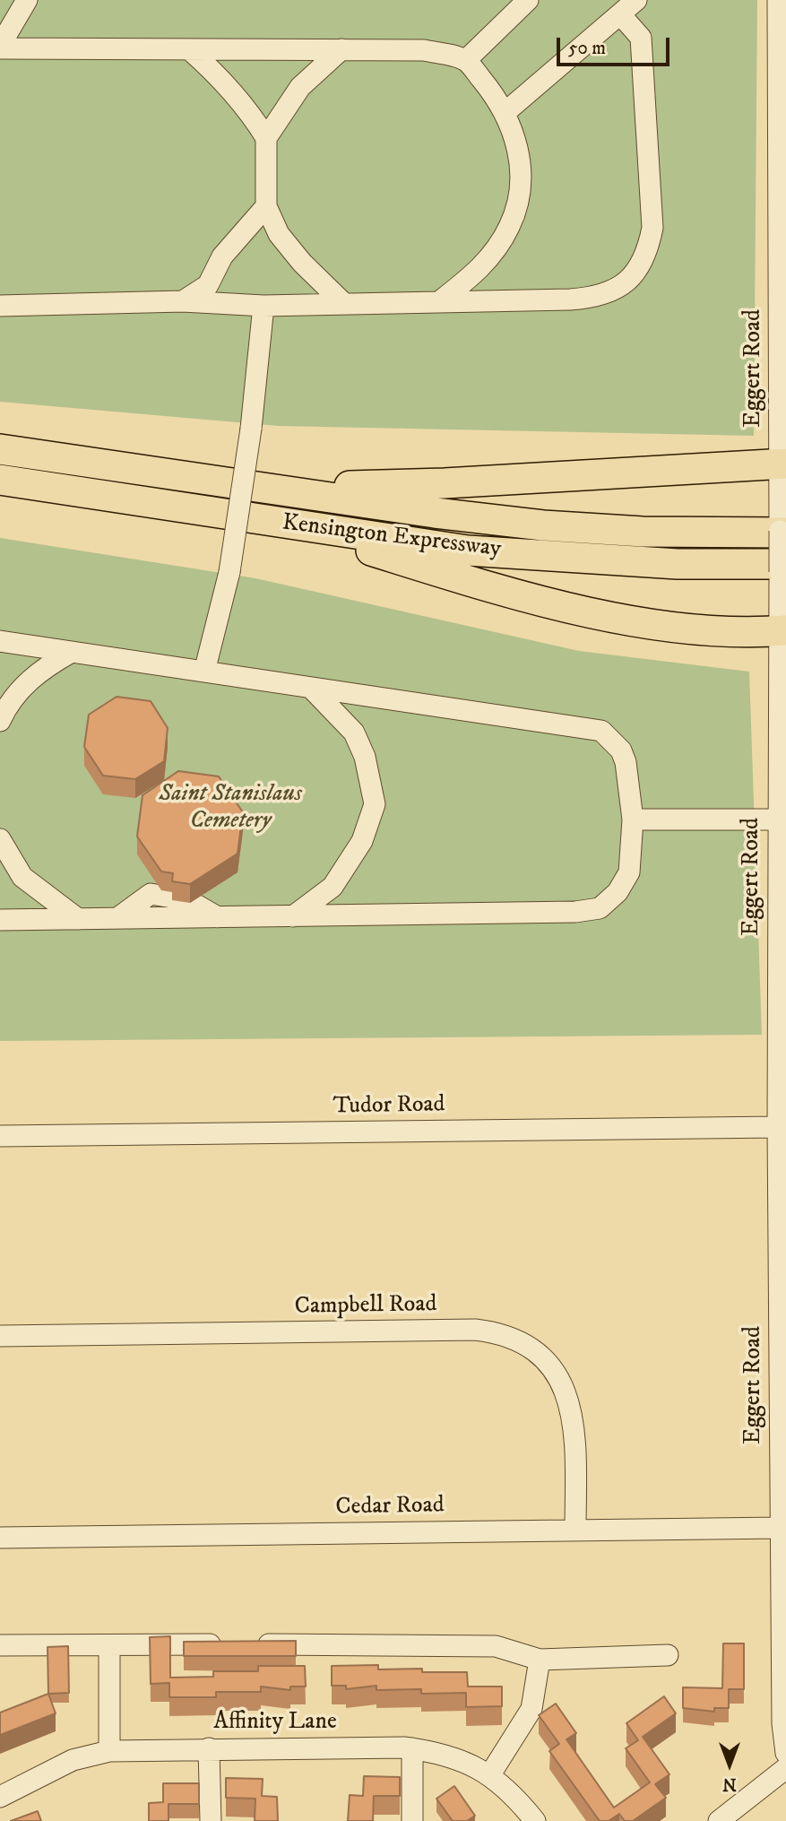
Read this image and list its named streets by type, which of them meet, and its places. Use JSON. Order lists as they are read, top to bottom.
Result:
{
  "streets": {
    "highway": ["Kensington Expressway"],
    "street": [
      "Eggert Road",
      "Tudor Road",
      "Campbell Road",
      "Cedar Road",
      "Affinity Lane"
    ]
  },
  "crossings": [
    ["Eggert Road", "Tudor Road"],
    ["Eggert Road", "Cedar Road"],
    ["Campbell Road", "Cedar Road"]
  ],
  "parks": ["Saint Stanislaus Cemetery"],
  "scale_bar": "50 m",
  "north": "bottom"
}
